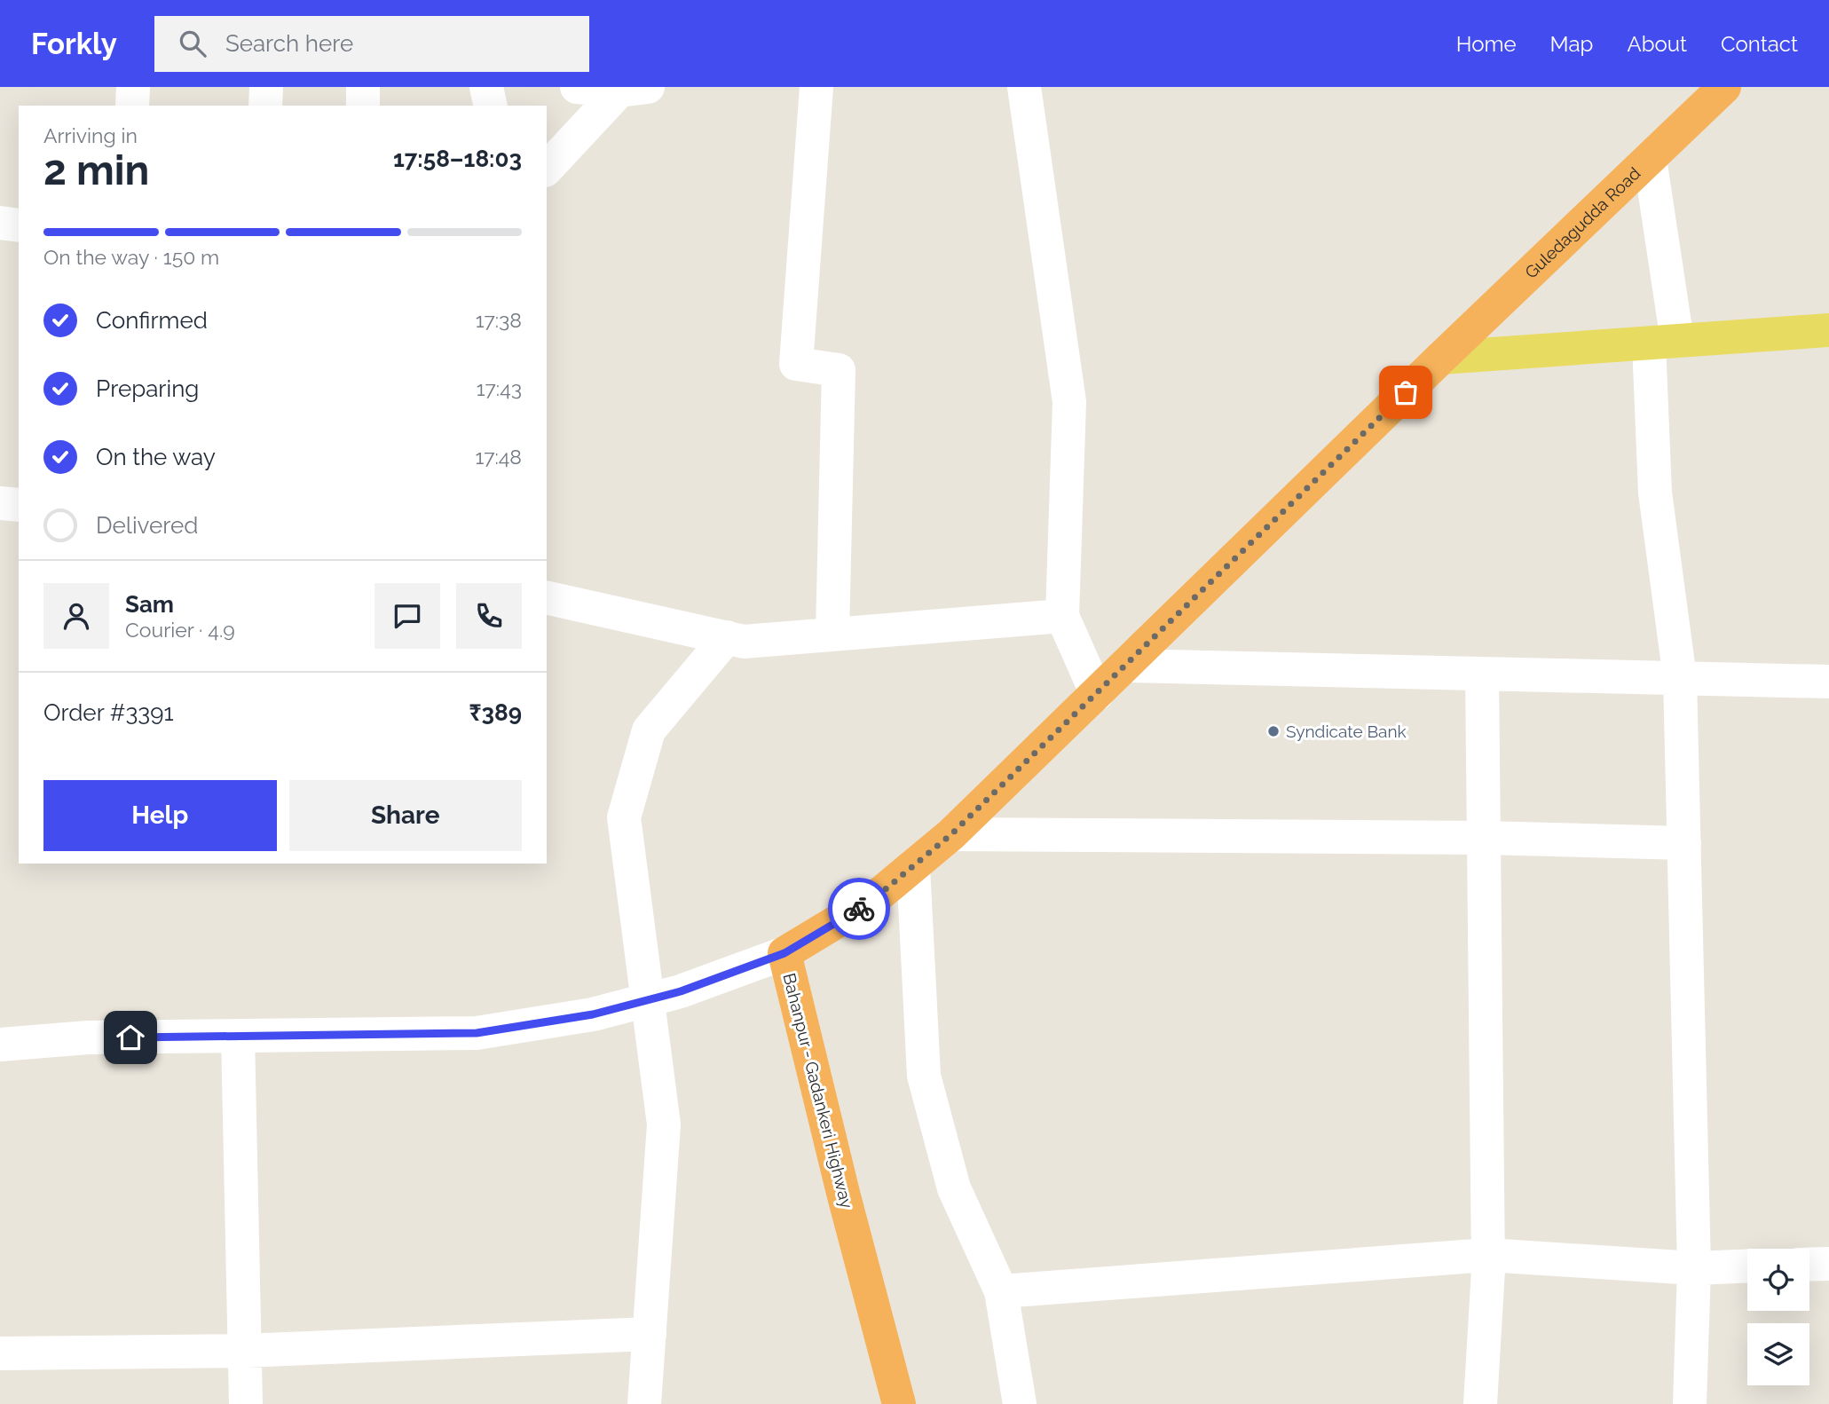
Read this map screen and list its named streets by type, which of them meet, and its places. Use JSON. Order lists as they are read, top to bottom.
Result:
{
  "streets": {
    "highway": ["Guledagudda Road", "Bahanpur - Gadankeri Highway"]
  },
  "crossings": [
    ["Guledagudda Road", "Bahanpur - Gadankeri Highway"]
  ],
  "places": ["Syndicate Bank"],
  "page": {
    "header": "Forkly",
    "search": "Search here",
    "nav": [
      "Home",
      "Map",
      "About",
      "Contact"
    ],
    "heading": ["2 min", "Arriving in", "17:58–18:03"],
    "panel": [
      "Sam",
      "Courier · 4.9",
      "Order #3391",
      "₹389"
    ],
    "bar": "On the way · 150 m",
    "list": [
      ["Confirmed", "17:38"],
      ["Preparing", "17:43"],
      ["On the way", "17:48"],
      "Delivered"
    ],
    "buttons": ["Help", "Share"]
  }
}
